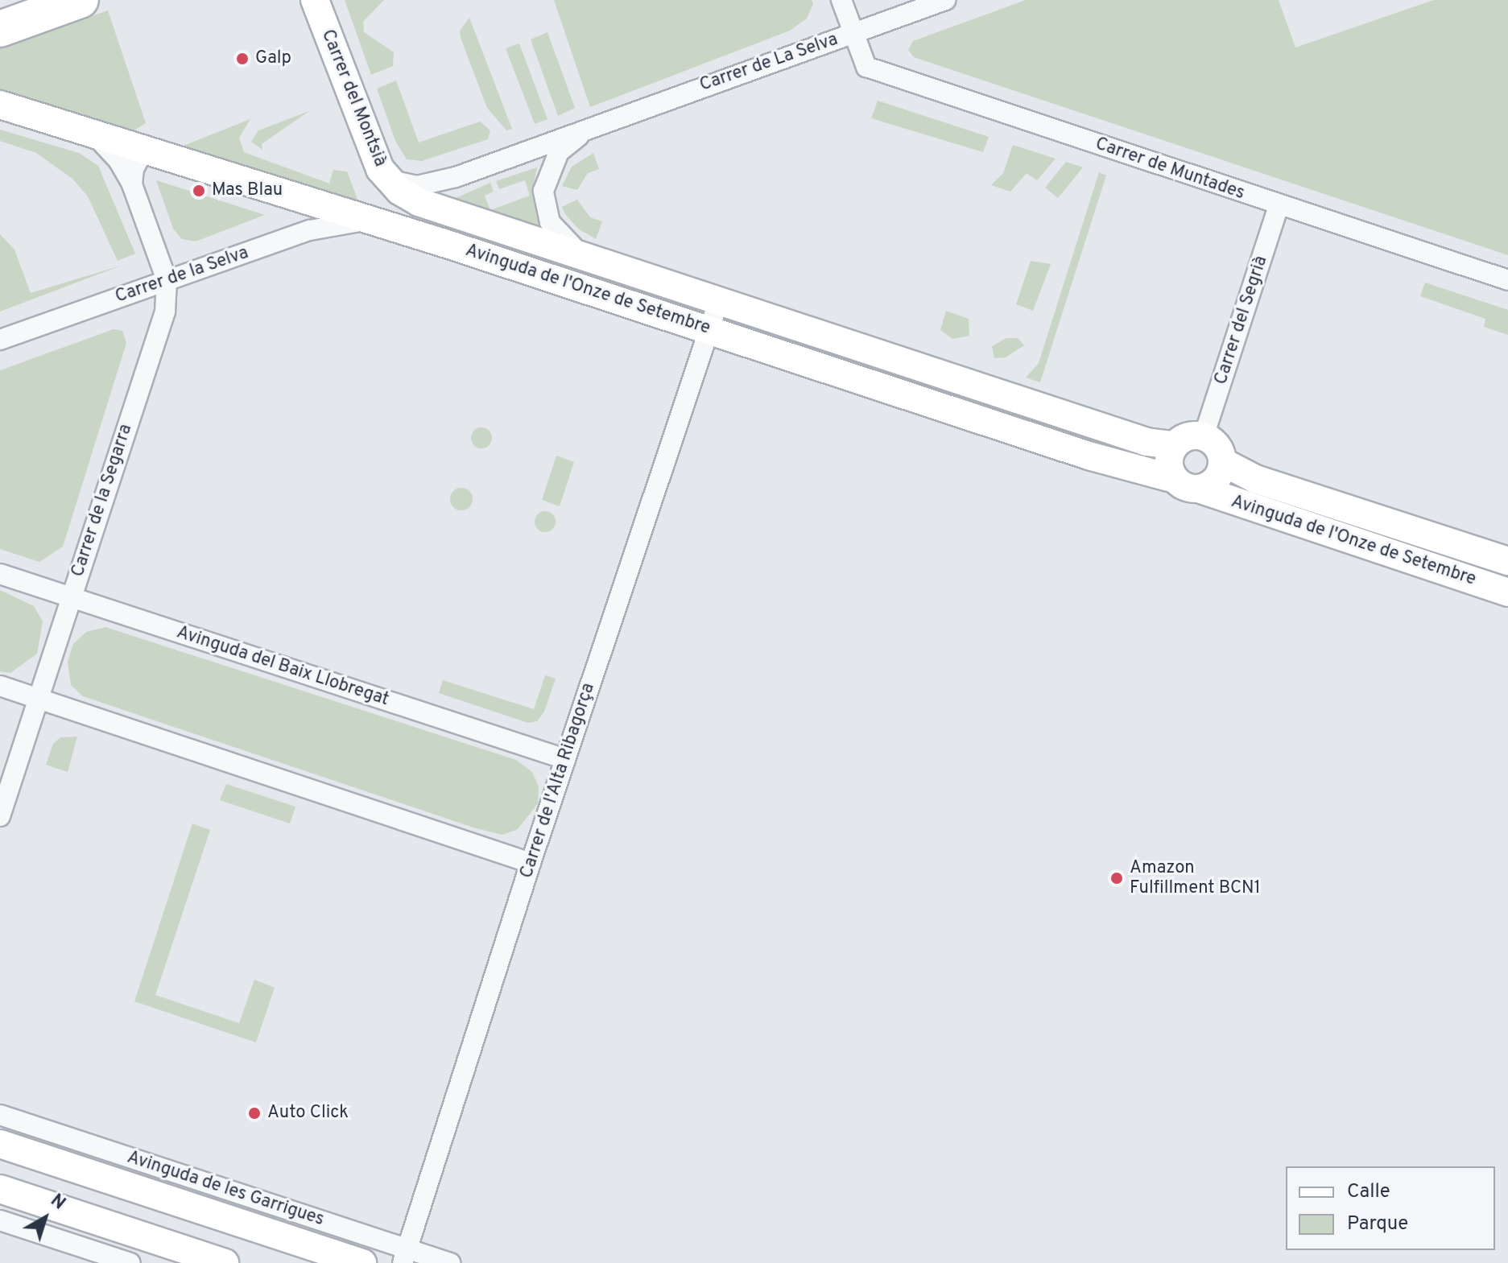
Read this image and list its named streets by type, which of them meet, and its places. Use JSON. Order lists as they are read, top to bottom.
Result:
{
  "streets": {
    "main road": ["Carrer del Montsià", "Avinguda de l'Onze de Setembre", "Avinguda de les Garrigues"],
    "street": [
      "Carrer de La Selva",
      "Carrer de Muntades",
      "Carrer de la Selva",
      "Carrer del Segrià",
      "Carrer de la Segarra",
      "Avinguda del Baix Llobregat",
      "Carrer de l'Alta Ribagorça"
    ]
  },
  "crossings": [
    ["Carrer de La Selva", "Carrer del Montsià"],
    ["Carrer de La Selva", "Carrer de Muntades"],
    ["Carrer de La Selva", "Avinguda de l'Onze de Setembre"],
    ["Carrer del Montsià", "Avinguda de l'Onze de Setembre"],
    ["Carrer de Muntades", "Carrer del Segrià"],
    ["Carrer de la Selva", "Avinguda de l'Onze de Setembre"],
    ["Carrer de la Selva", "Carrer de la Segarra"],
    ["Avinguda de l'Onze de Setembre", "Carrer del Segrià"],
    ["Avinguda de l'Onze de Setembre", "Carrer de la Segarra"],
    ["Avinguda de l'Onze de Setembre", "Carrer de l'Alta Ribagorça"],
    ["Carrer de la Segarra", "Avinguda del Baix Llobregat"],
    ["Avinguda del Baix Llobregat", "Carrer de l'Alta Ribagorça"],
    ["Carrer de l'Alta Ribagorça", "Avinguda de les Garrigues"]
  ],
  "places": [
    "Galp",
    "Mas Blau",
    "Amazon Fulfillment BCN1",
    "Auto Click"
  ],
  "legend": ["Calle", "Parque"],
  "north": "top right"
}
